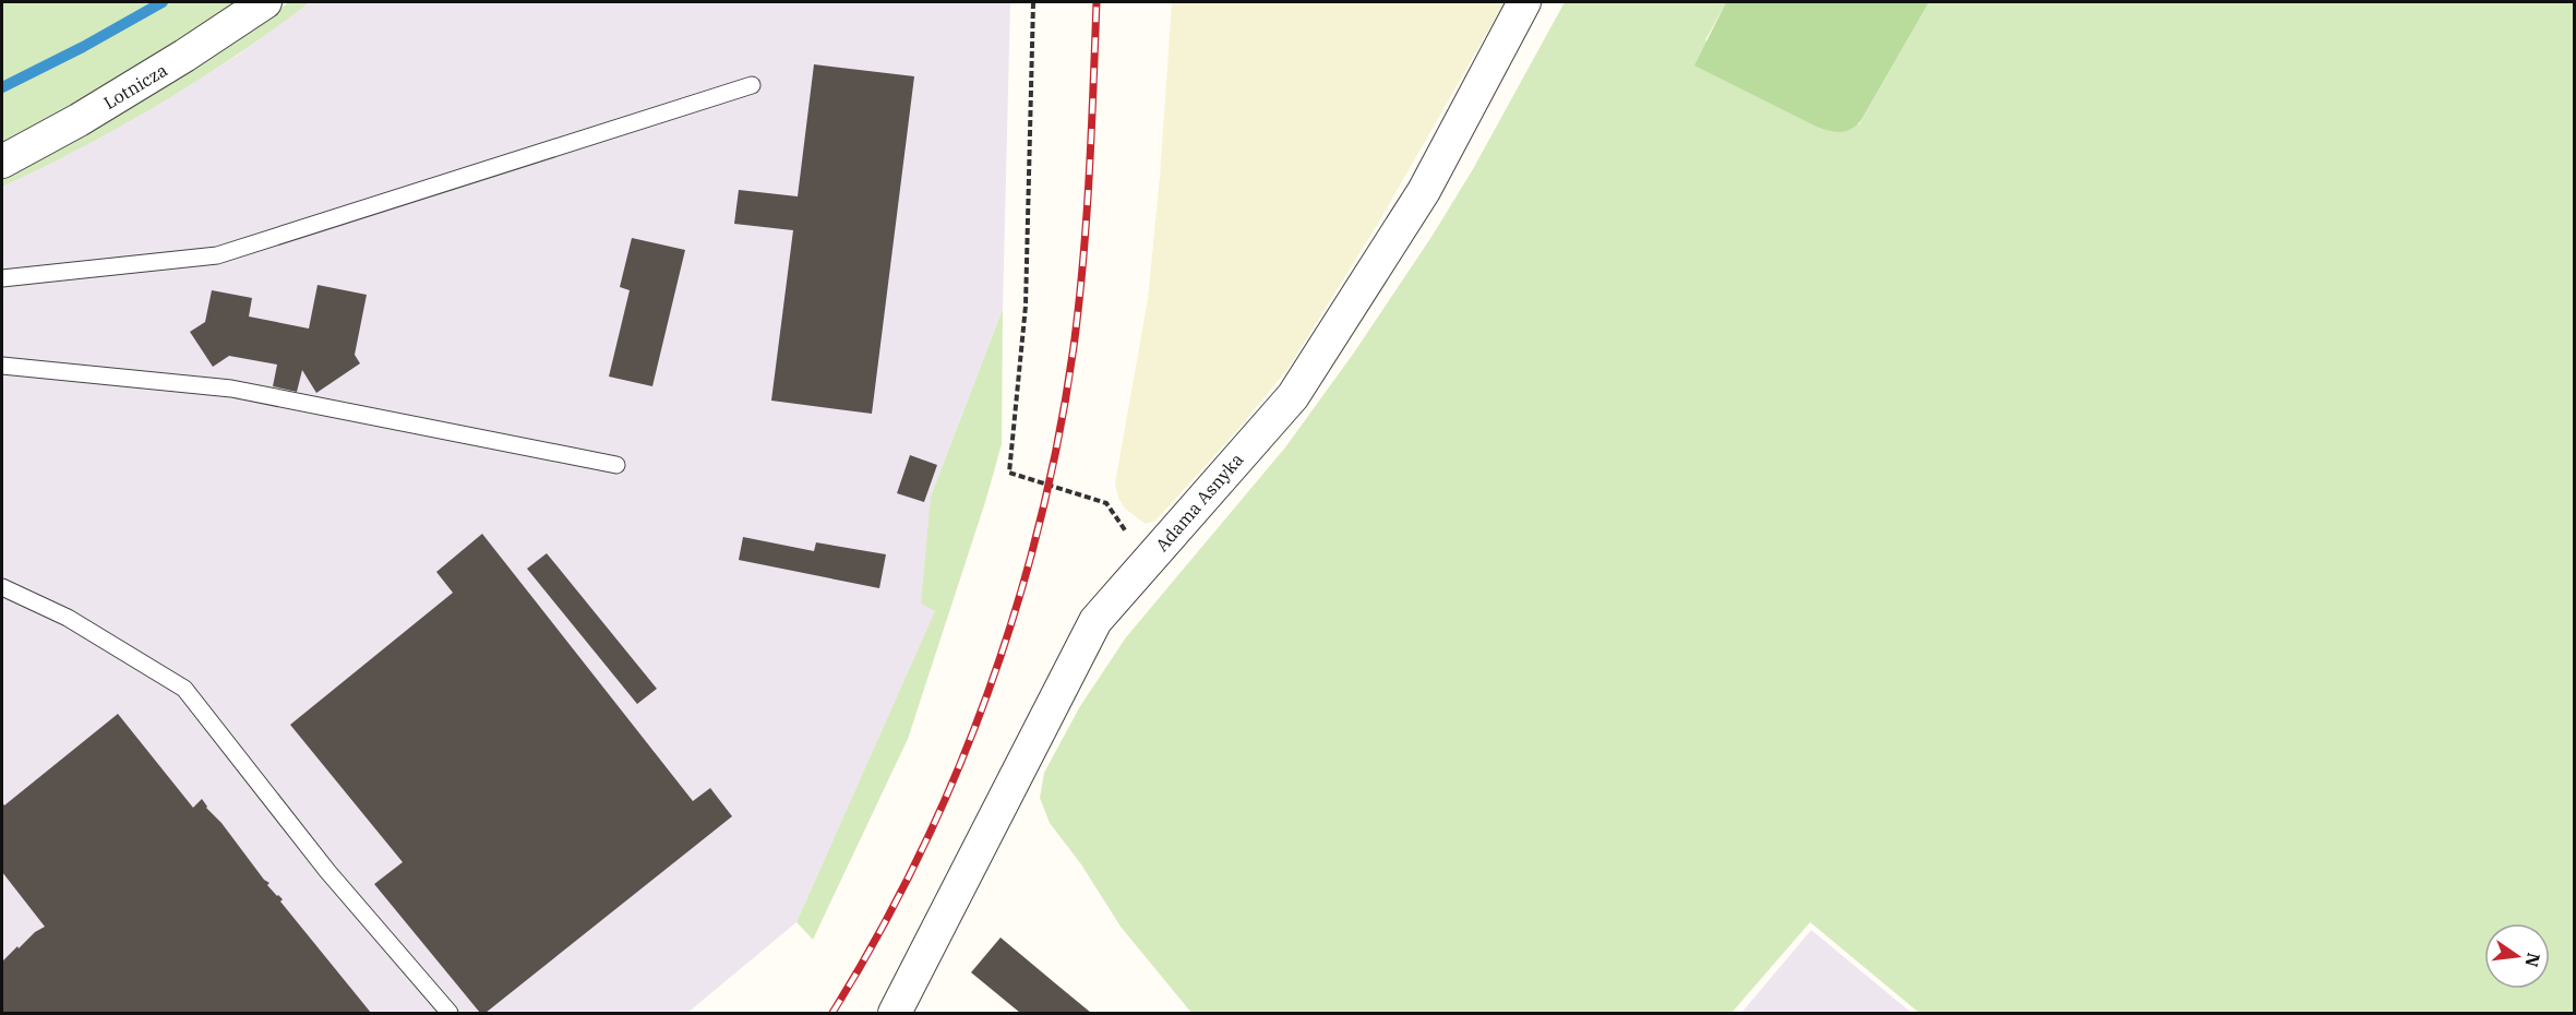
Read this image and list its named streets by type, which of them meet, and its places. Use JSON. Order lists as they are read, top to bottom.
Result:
{
  "streets": {
    "street": ["Lotnicza", "Adama Asnyka"]
  },
  "north": "right"
}
